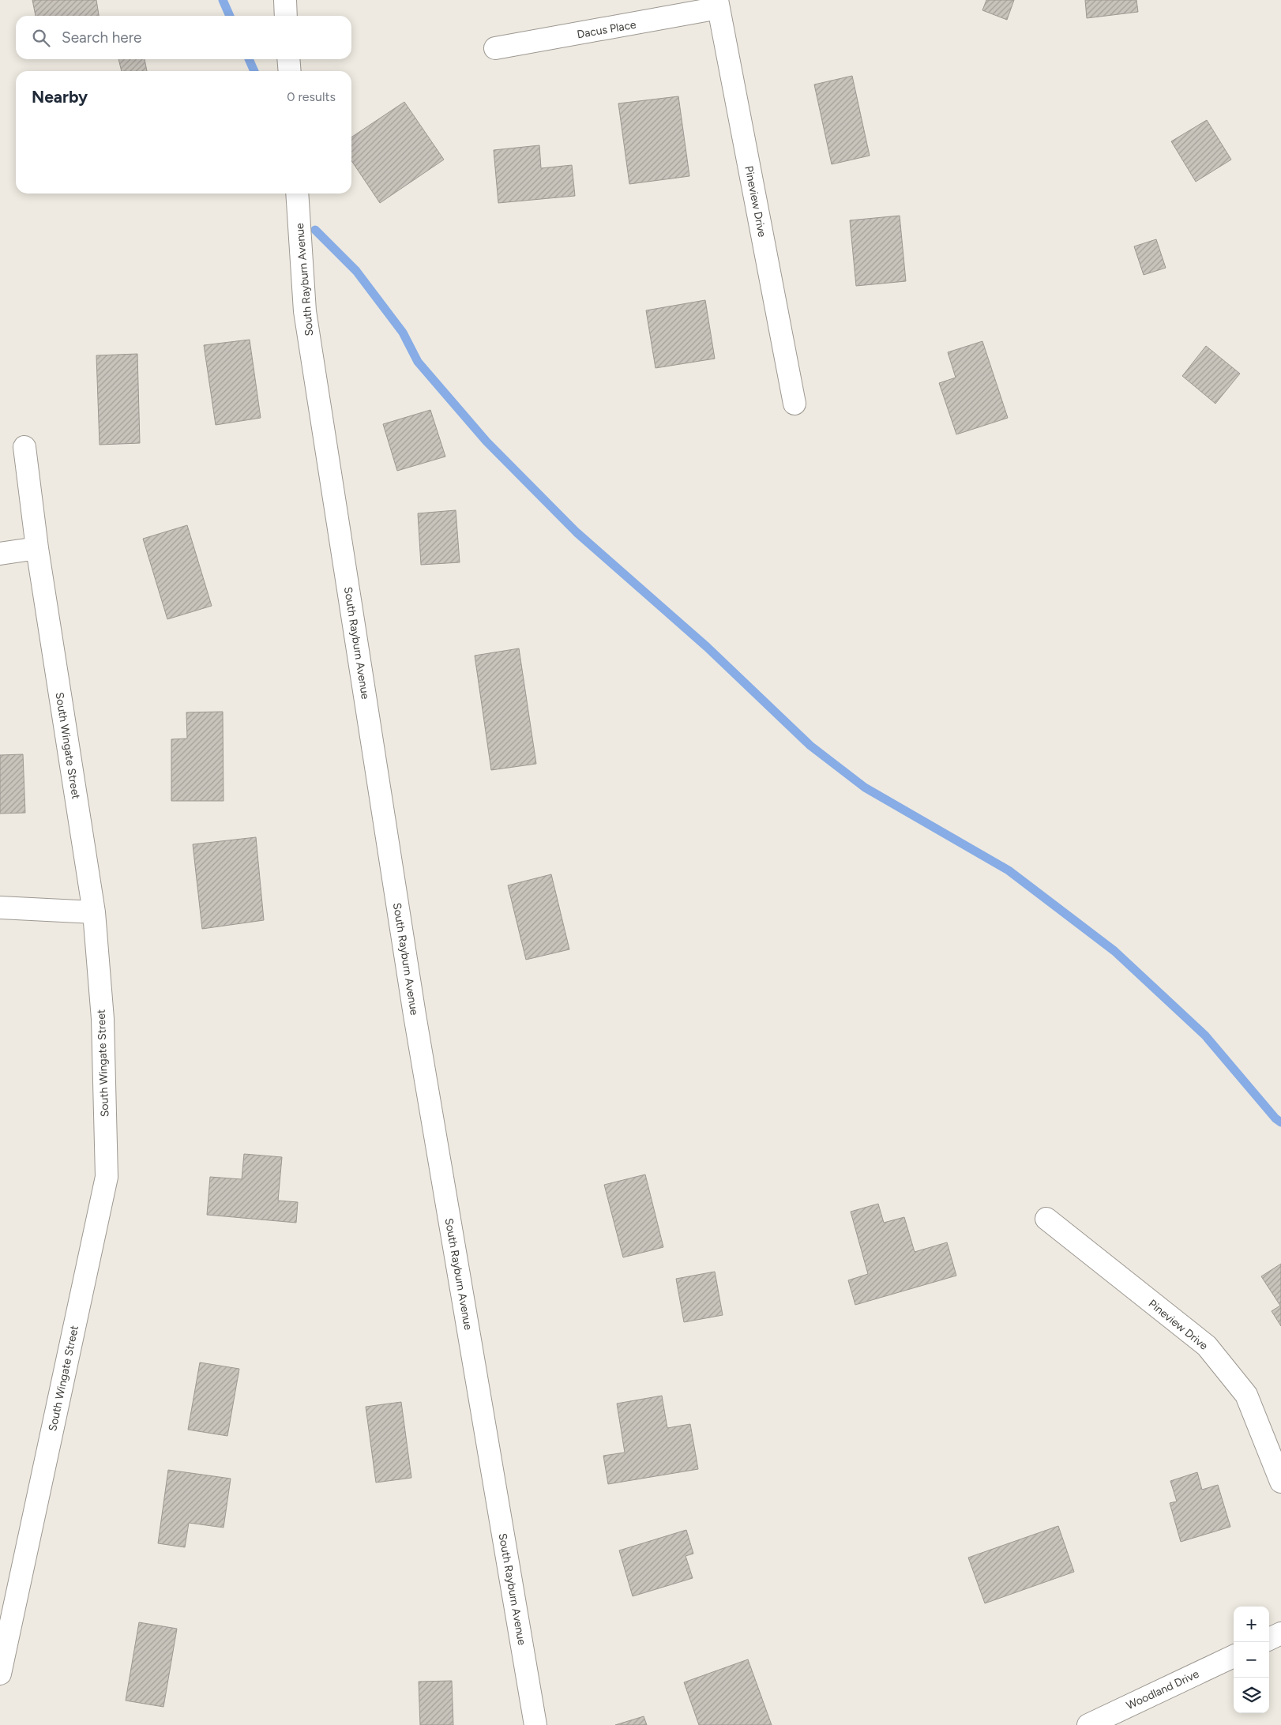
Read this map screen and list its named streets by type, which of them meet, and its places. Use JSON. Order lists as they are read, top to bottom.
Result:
{
  "streets": {
    "street": [
      "Dacus Place",
      "Pineview Drive",
      "South Rayburn Avenue",
      "South Wingate Street",
      "Woodland Drive"
    ]
  },
  "crossings": [
    ["Dacus Place", "Pineview Drive"]
  ],
  "page": {
    "search": "Search here",
    "heading": ["Nearby", "0 results"],
    "map_buttons": ["+", "−"]
  }
}
